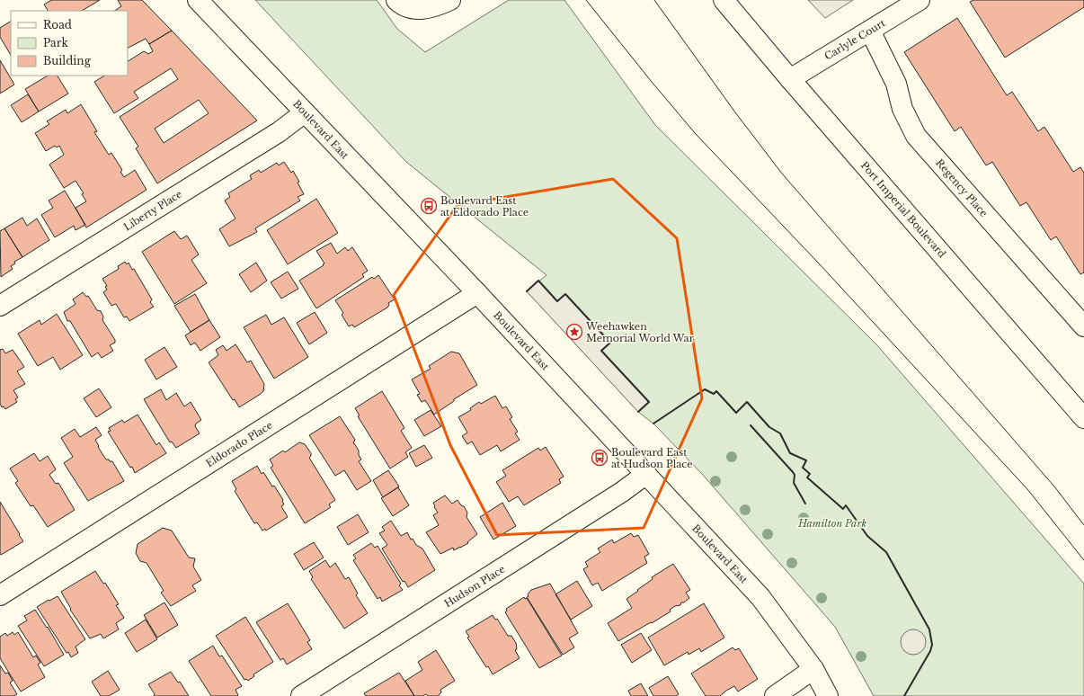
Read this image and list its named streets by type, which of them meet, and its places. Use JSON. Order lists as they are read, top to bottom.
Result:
{
  "streets": {
    "street": [
      "Carlyle Court",
      "Boulevard East",
      "Regency Place",
      "Port Imperial Boulevard",
      "Liberty Place",
      "Eldorado Place",
      "Hudson Place"
    ]
  },
  "crossings": [
    ["Carlyle Court", "Regency Place"],
    ["Carlyle Court", "Port Imperial Boulevard"],
    ["Boulevard East", "Liberty Place"],
    ["Boulevard East", "Eldorado Place"],
    ["Boulevard East", "Hudson Place"]
  ],
  "parks": ["Hamilton Park"],
  "places": {
    "bus stop": ["Boulevard East at Eldorado Place", "Boulevard East at Hudson Place"],
    "place": ["Weehawken Memorial World War"]
  },
  "legend": ["Road", "Park", "Building"]
}
